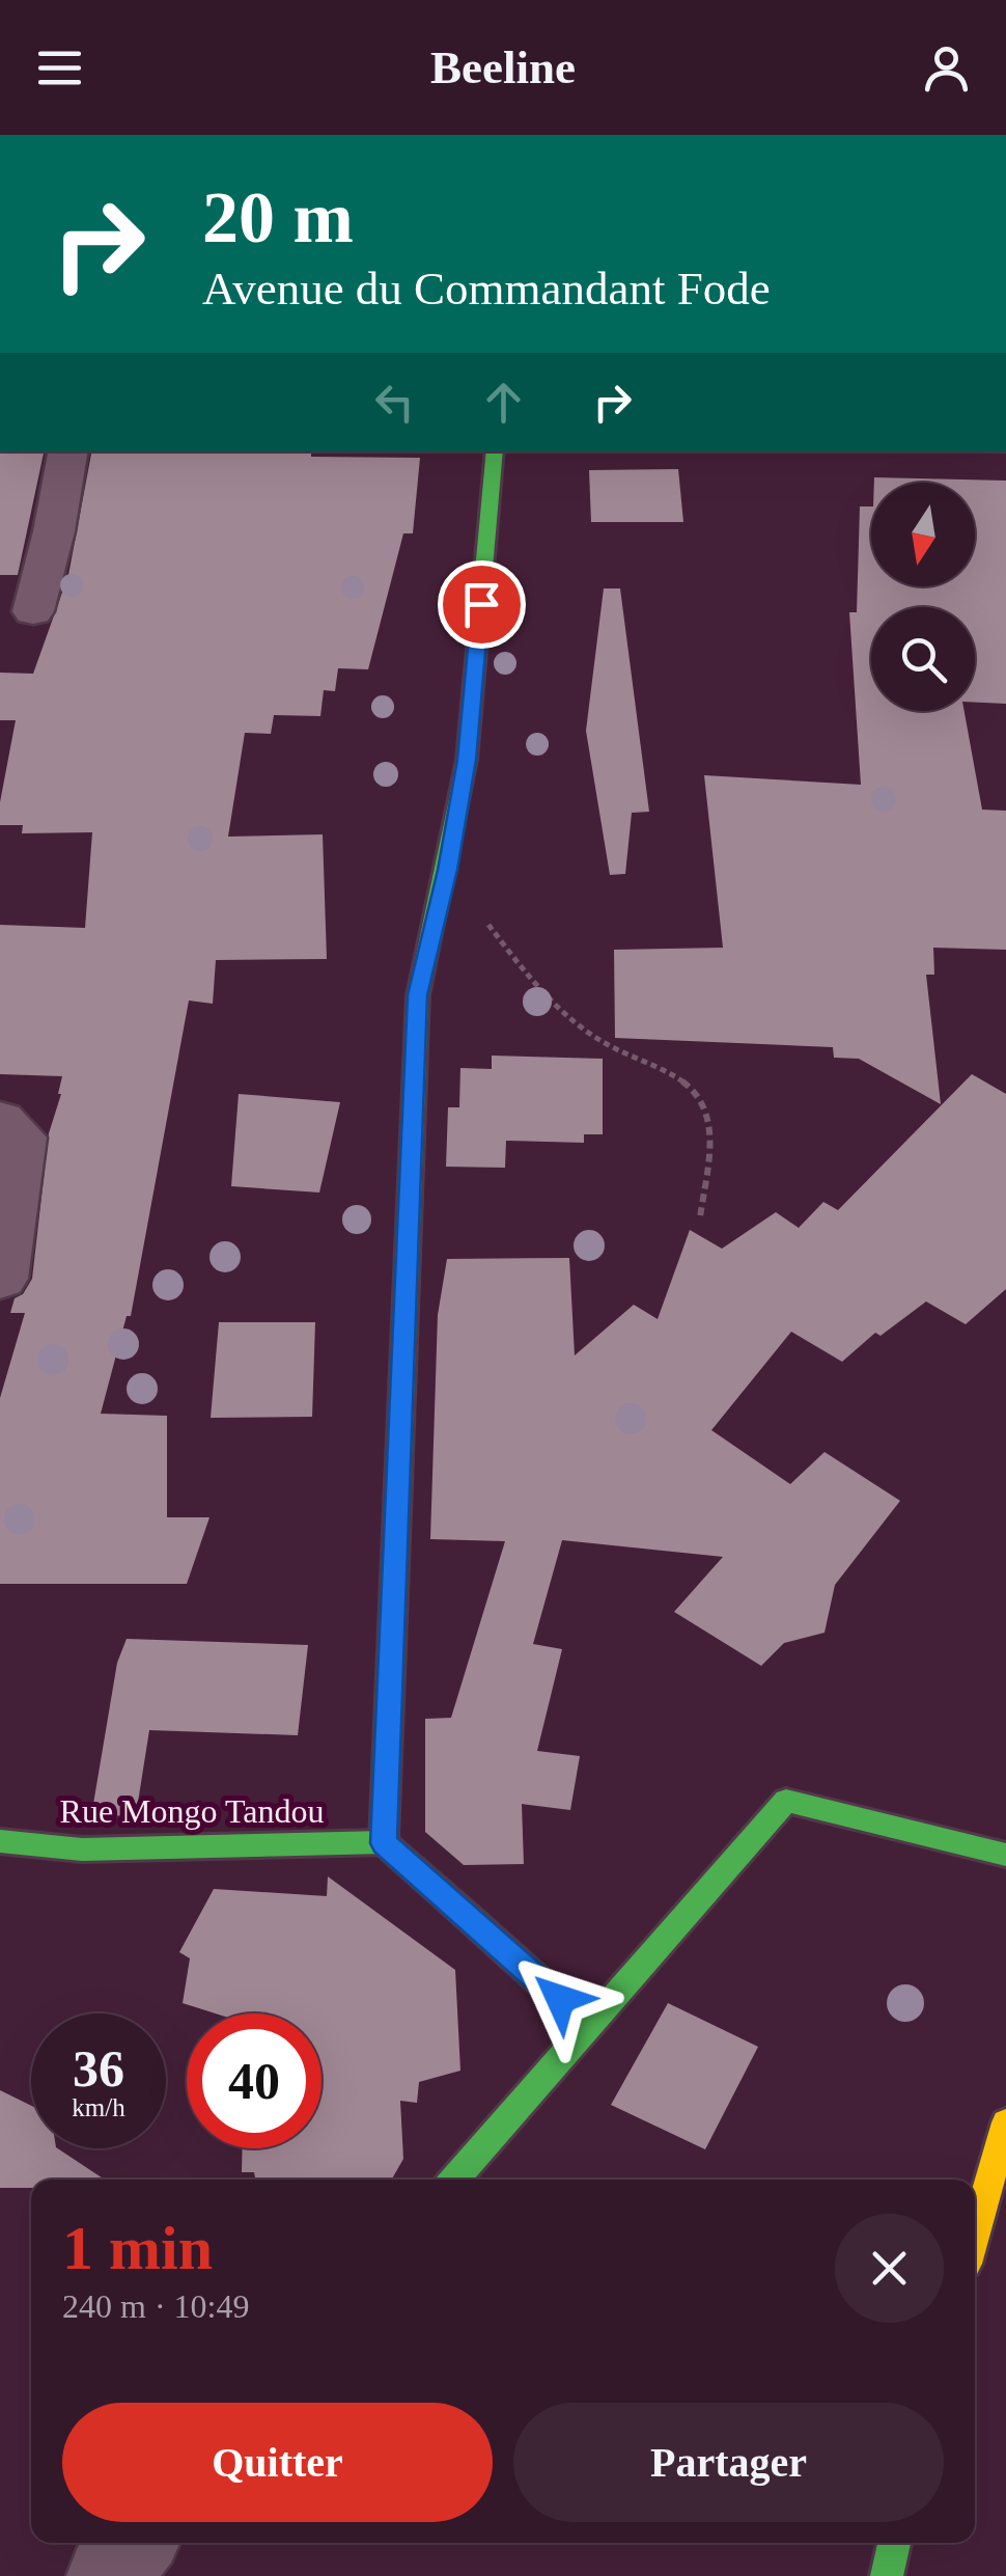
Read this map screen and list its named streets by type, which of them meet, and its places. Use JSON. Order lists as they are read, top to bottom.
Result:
{
  "streets": {
    "street": ["Rue Mongo Tandou"]
  },
  "north": "bottom",
  "page": {
    "header": "Beeline",
    "turn": ["20 m", "Avenue du Commandant Fode"],
    "speed": "36 km/h",
    "limit": "40",
    "heading": ["1 min", "240 m · 10:49"],
    "buttons": ["Quitter", "Partager"]
  }
}
